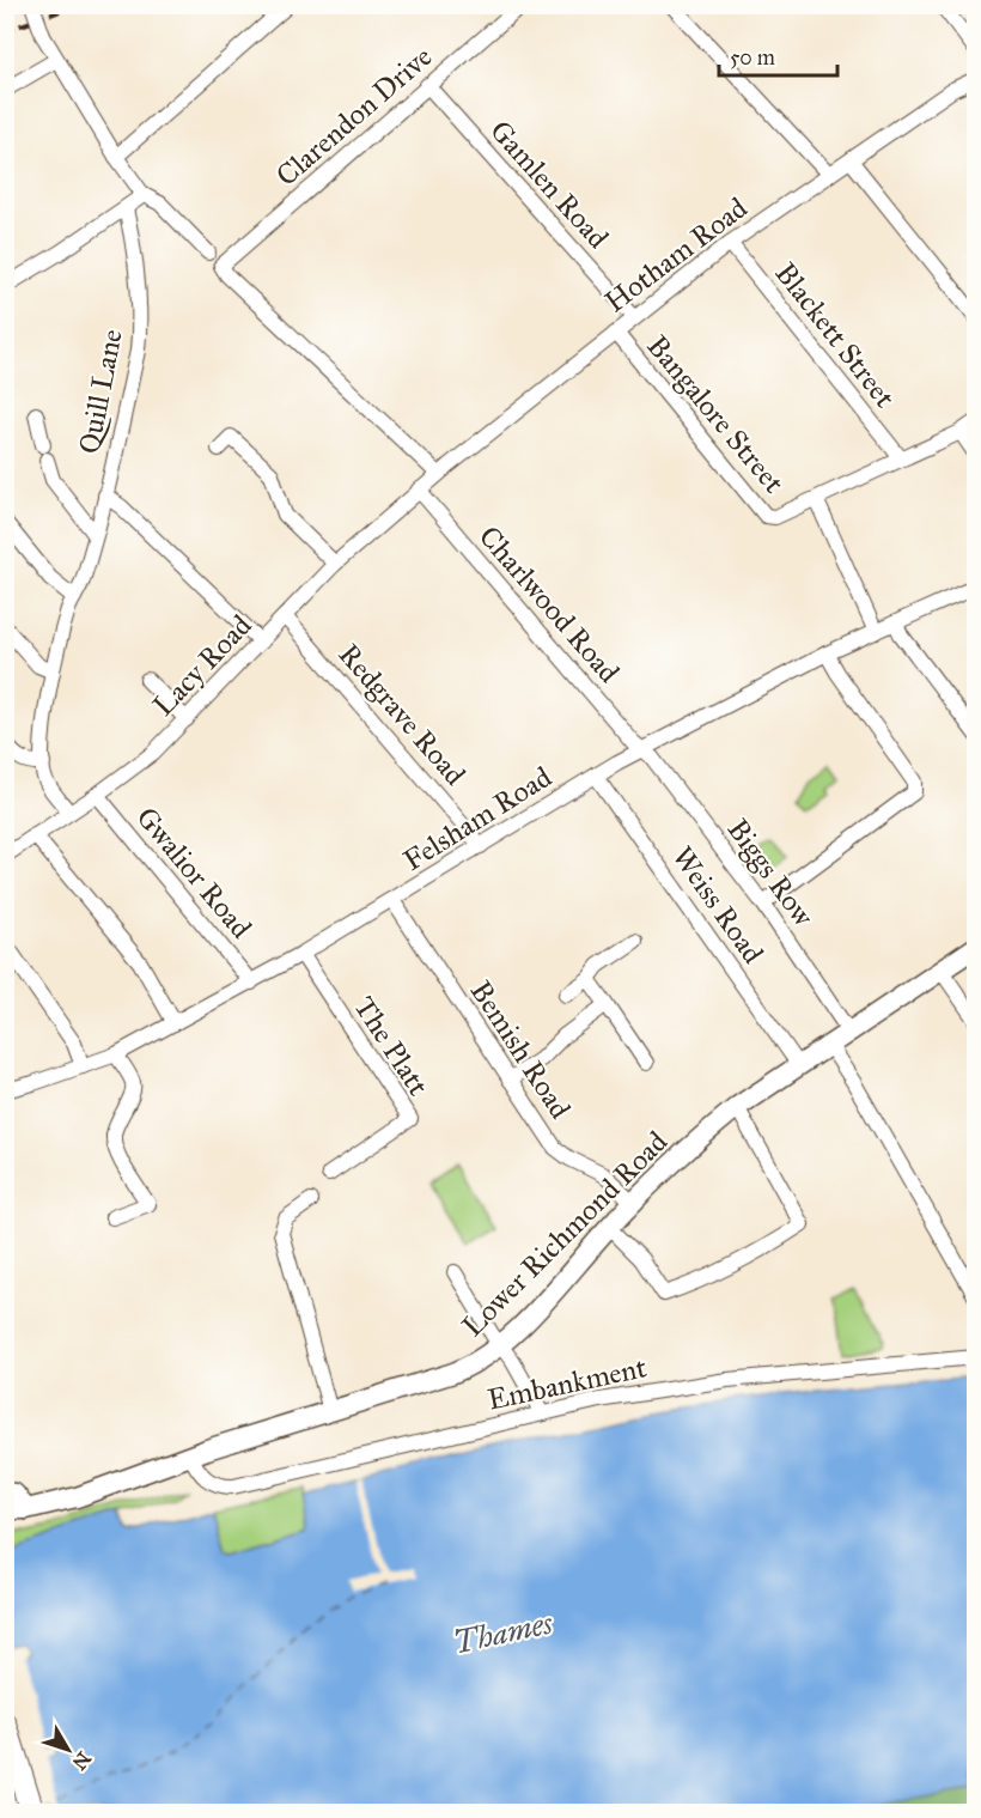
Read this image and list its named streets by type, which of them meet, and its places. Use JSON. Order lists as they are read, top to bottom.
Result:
{
  "streets": {
    "main road": ["Lower Richmond Road"],
    "street": [
      "Clarendon Drive",
      "Gamlen Road",
      "Hotham Road",
      "Blackett Street",
      "Quill Lane",
      "Bangalore Street",
      "Charlwood Road",
      "Lacy Road",
      "Redgrave Road",
      "Felsham Road",
      "Gwalior Road",
      "Biggs Row",
      "Weiss Road",
      "The Platt",
      "Bemish Road",
      "Embankment"
    ]
  },
  "crossings": [
    ["Clarendon Drive", "Gamlen Road"],
    ["Clarendon Drive", "Hotham Road"],
    ["Gamlen Road", "Hotham Road"],
    ["Hotham Road", "Blackett Street"],
    ["Hotham Road", "Bangalore Street"],
    ["Hotham Road", "Charlwood Road"],
    ["Hotham Road", "Lacy Road"],
    ["Blackett Street", "Bangalore Street"],
    ["Charlwood Road", "Lacy Road"],
    ["Charlwood Road", "Felsham Road"],
    ["Charlwood Road", "Biggs Row"],
    ["Lacy Road", "Redgrave Road"],
    ["Lacy Road", "Gwalior Road"],
    ["Redgrave Road", "Felsham Road"],
    ["Felsham Road", "Gwalior Road"],
    ["Felsham Road", "Biggs Row"],
    ["Felsham Road", "Weiss Road"],
    ["Felsham Road", "The Platt"],
    ["Felsham Road", "Bemish Road"],
    ["Biggs Row", "Lower Richmond Road"],
    ["Weiss Road", "Lower Richmond Road"],
    ["Bemish Road", "Lower Richmond Road"],
    ["Lower Richmond Road", "Embankment"]
  ],
  "water": ["Thames"],
  "scale_bar": "50 m",
  "north": "bottom right"
}
